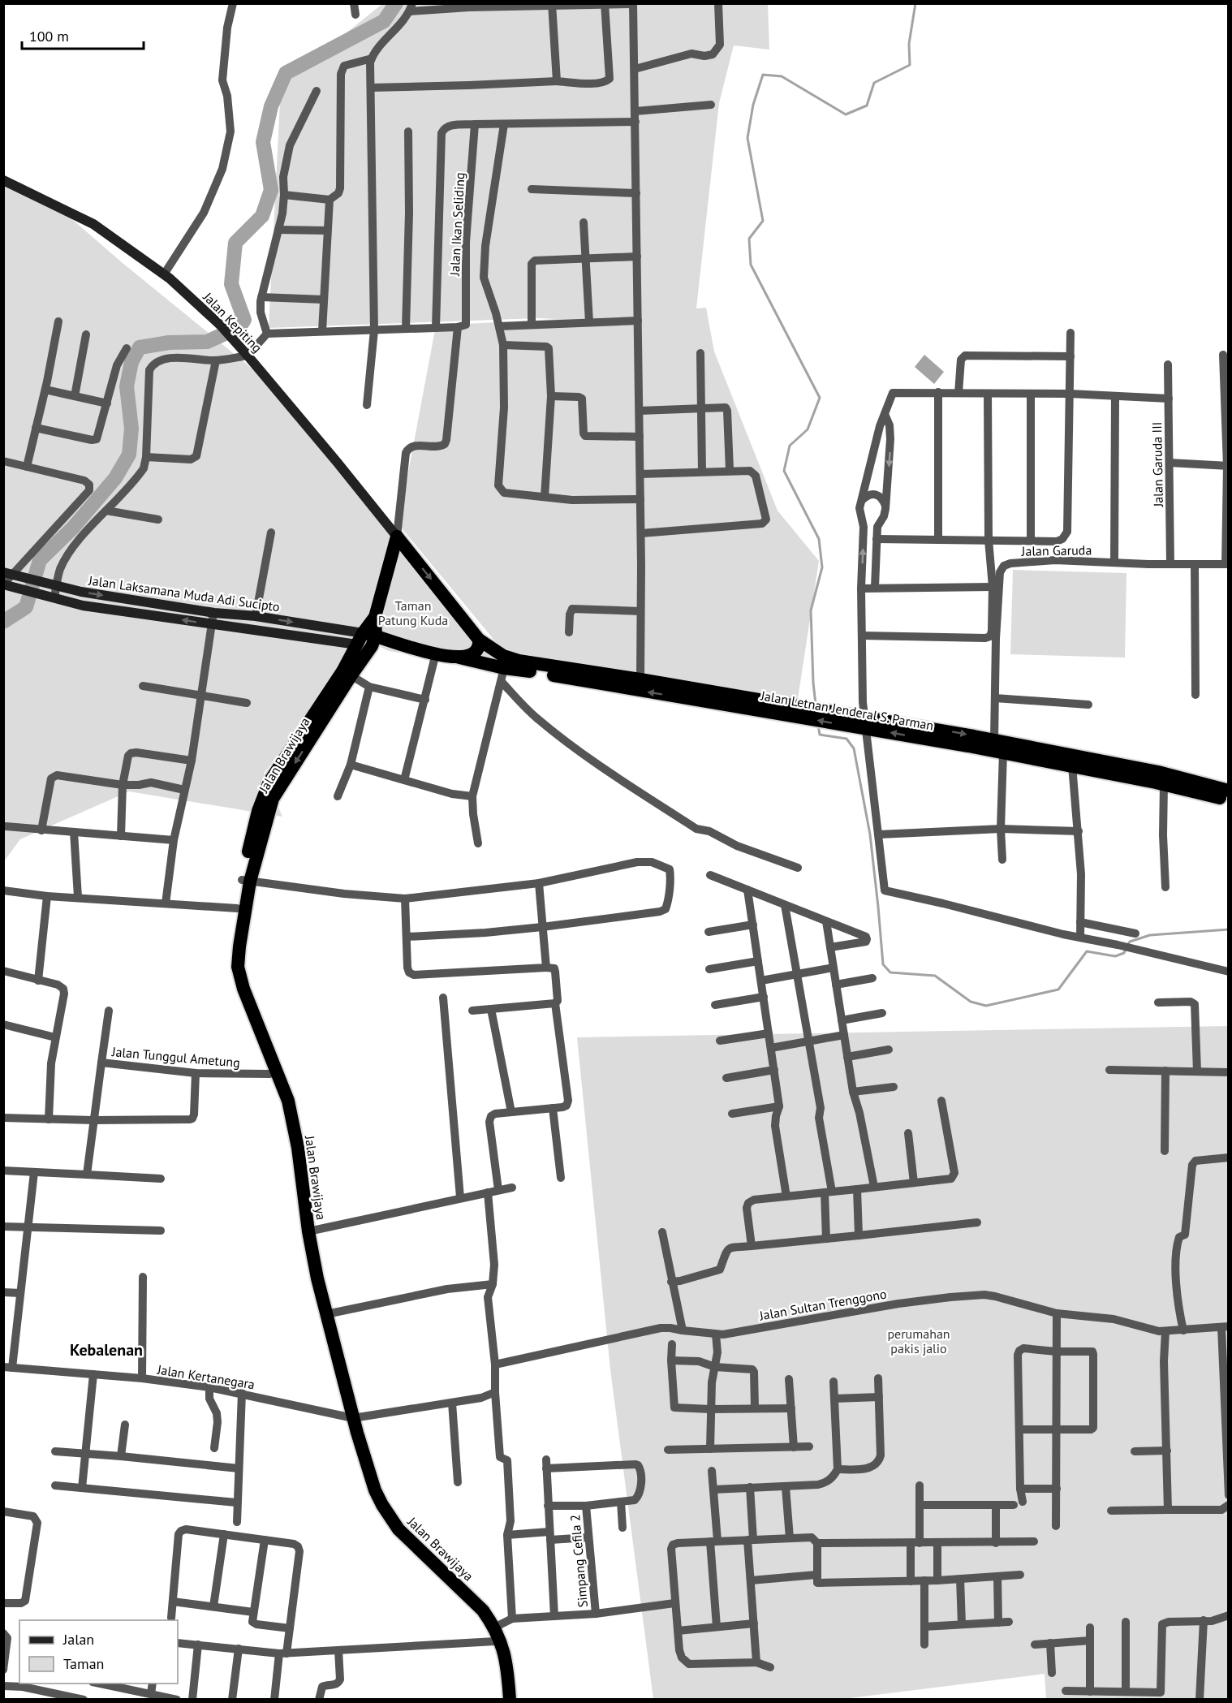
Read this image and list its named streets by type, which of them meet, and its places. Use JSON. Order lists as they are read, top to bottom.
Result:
{
  "streets": {
    "highway": ["Jalan Letnan Jenderal S. Parman", "Jalan Brawijaya"],
    "main road": ["Jalan Kepiting", "Jalan Laksamana Muda Adi Sucipto"],
    "street": [
      "Jalan Ikan Seliding",
      "Jalan Garuda III",
      "Jalan Garuda",
      "Jalan Tunggul Ametung",
      "Jalan Sultan Trenggono",
      "Jalan Kertanegara",
      "Simpang Cefila 2"
    ]
  },
  "crossings": [
    ["Jalan Ikan Seliding", "Jalan Kepiting"],
    ["Jalan Ikan Seliding", "Jalan Letnan Jenderal S. Parman"],
    ["Jalan Ikan Seliding", "Jalan Brawijaya"],
    ["Jalan Kepiting", "Jalan Letnan Jenderal S. Parman"],
    ["Jalan Kepiting", "Jalan Brawijaya"],
    ["Jalan Garuda III", "Jalan Garuda"],
    ["Jalan Garuda", "Jalan Letnan Jenderal S. Parman"],
    ["Jalan Laksamana Muda Adi Sucipto", "Jalan Letnan Jenderal S. Parman"],
    ["Jalan Laksamana Muda Adi Sucipto", "Jalan Brawijaya"],
    ["Jalan Letnan Jenderal S. Parman", "Jalan Brawijaya"],
    ["Jalan Brawijaya", "Jalan Tunggul Ametung"],
    ["Jalan Brawijaya", "Jalan Kertanegara"]
  ],
  "districts": ["Kebalenan"],
  "parks": ["Taman Patung Kuda", "perumahan pakis jalio"],
  "legend": ["Jalan", "Taman"],
  "scale_bar": "100 m"
}
